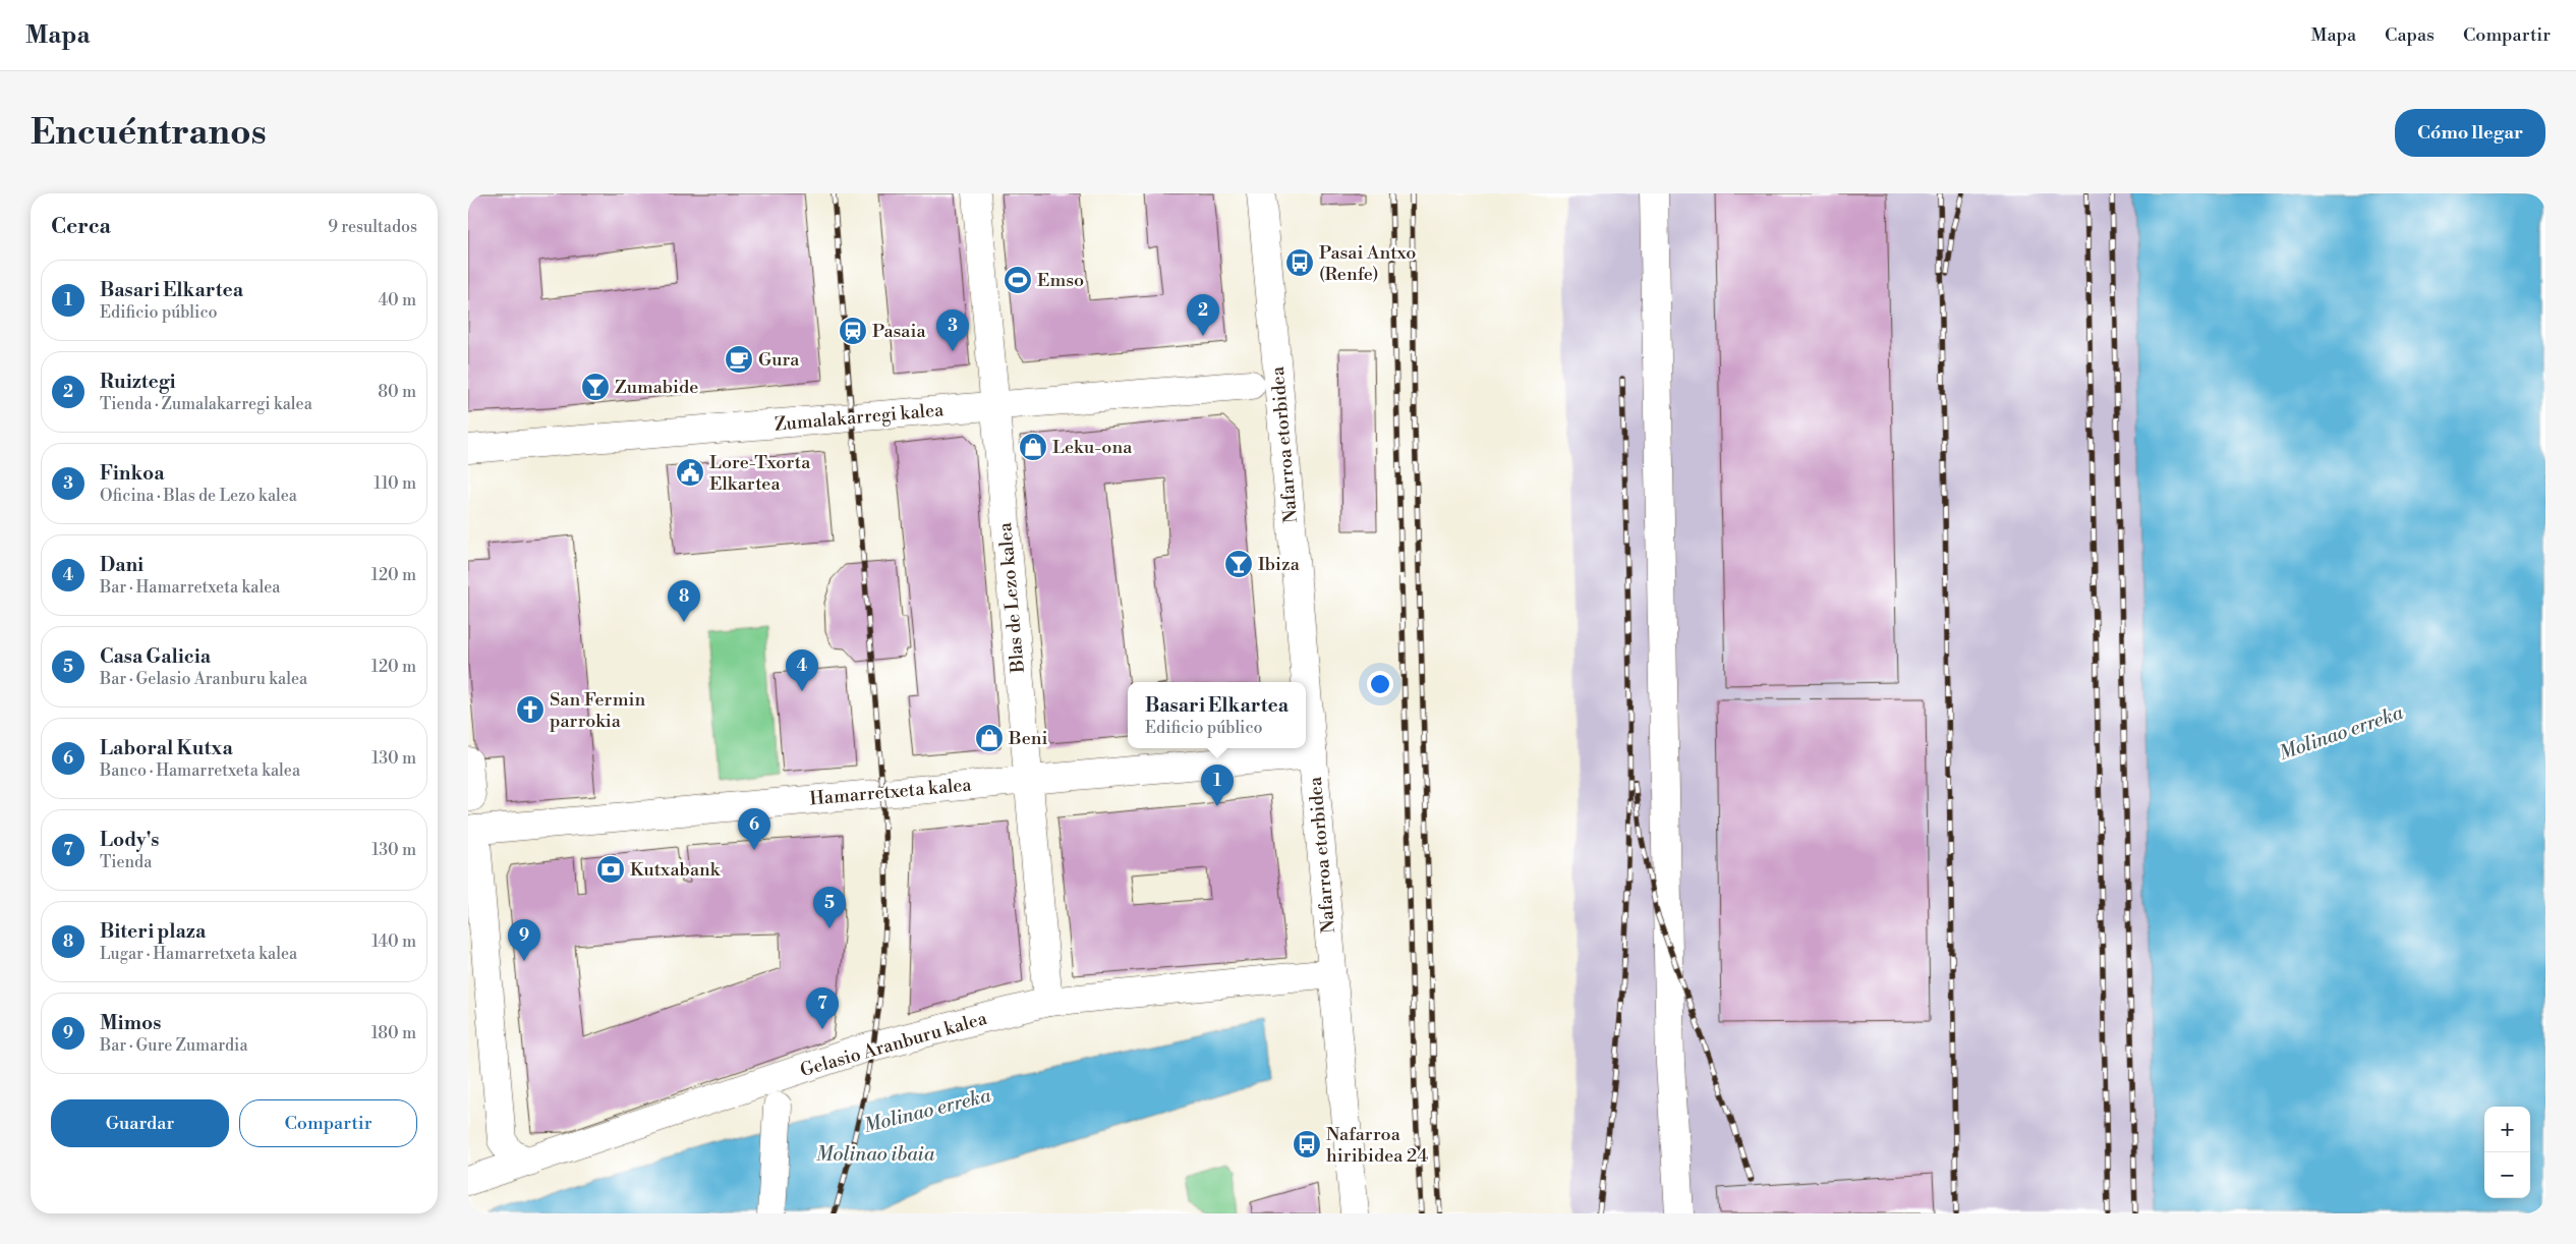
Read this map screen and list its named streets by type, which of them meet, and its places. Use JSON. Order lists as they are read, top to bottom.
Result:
{
  "streets": {
    "street": [
      "Zumalakarregi kalea",
      "Nafarroa etorbidea",
      "Blas de Lezo kalea",
      "Hamarretxeta kalea",
      "Gelasio Aranburu kalea"
    ]
  },
  "crossings": [
    ["Zumalakarregi kalea", "Blas de Lezo kalea"],
    ["Nafarroa etorbidea", "Hamarretxeta kalea"],
    ["Nafarroa etorbidea", "Gelasio Aranburu kalea"],
    ["Blas de Lezo kalea", "Hamarretxeta kalea"],
    ["Blas de Lezo kalea", "Gelasio Aranburu kalea"]
  ],
  "water": ["Molinao erreka", "Molinao ibaia"],
  "places": {
    "bus stop": ["Pasai Antxo (Renfe)", "Nafarroa hiribidea 24"],
    "sports": ["Emso"],
    "station": ["Pasaia"],
    "cafe": ["Gura"],
    "bar": ["Zumabide", "Ibiza"],
    "shop": ["Leku-ona", "Beni"],
    "public building": ["Lore-Txorta Elkartea"],
    "church": ["San Fermin parrokia"],
    "bank": ["Kutxabank"]
  },
  "page": {
    "header": "Mapa",
    "nav": ["Mapa", "Capas", "Compartir"],
    "buttons": [
      "Cómo llegar",
      ["Guardar", "Compartir"]
    ],
    "title": "Encuéntranos",
    "heading": ["Cerca", "9 resultados"],
    "list": [
      {
        "mark": "1",
        "name": "Basari Elkartea",
        "note": "Edificio público",
        "value": "40 m"
      },
      {
        "mark": "2",
        "name": "Ruiztegi",
        "note": "Tienda · Zumalakarregi kalea",
        "value": "80 m"
      },
      {
        "mark": "3",
        "name": "Finkoa",
        "note": "Oficina · Blas de Lezo kalea",
        "value": "110 m"
      },
      {
        "mark": "4",
        "name": "Dani",
        "note": "Bar · Hamarretxeta kalea",
        "value": "120 m"
      },
      {
        "mark": "5",
        "name": "Casa Galicia",
        "note": "Bar · Gelasio Aranburu kalea",
        "value": "120 m"
      },
      {
        "mark": "6",
        "name": "Laboral Kutxa",
        "note": "Banco · Hamarretxeta kalea",
        "value": "130 m"
      },
      {
        "mark": "7",
        "name": "Lody's",
        "note": "Tienda",
        "value": "130 m"
      },
      {
        "mark": "8",
        "name": "Biteri plaza",
        "note": "Lugar · Hamarretxeta kalea",
        "value": "140 m"
      },
      {
        "mark": "9",
        "name": "Mimos",
        "note": "Bar · Gure Zumardia",
        "value": "180 m"
      }
    ],
    "pins": [
      "2",
      "3",
      "8",
      "4",
      "1",
      "6",
      "5",
      "9",
      "7"
    ],
    "popup": ["Basari Elkartea", "Edificio público"],
    "map_buttons": ["+", "−"]
  }
}
